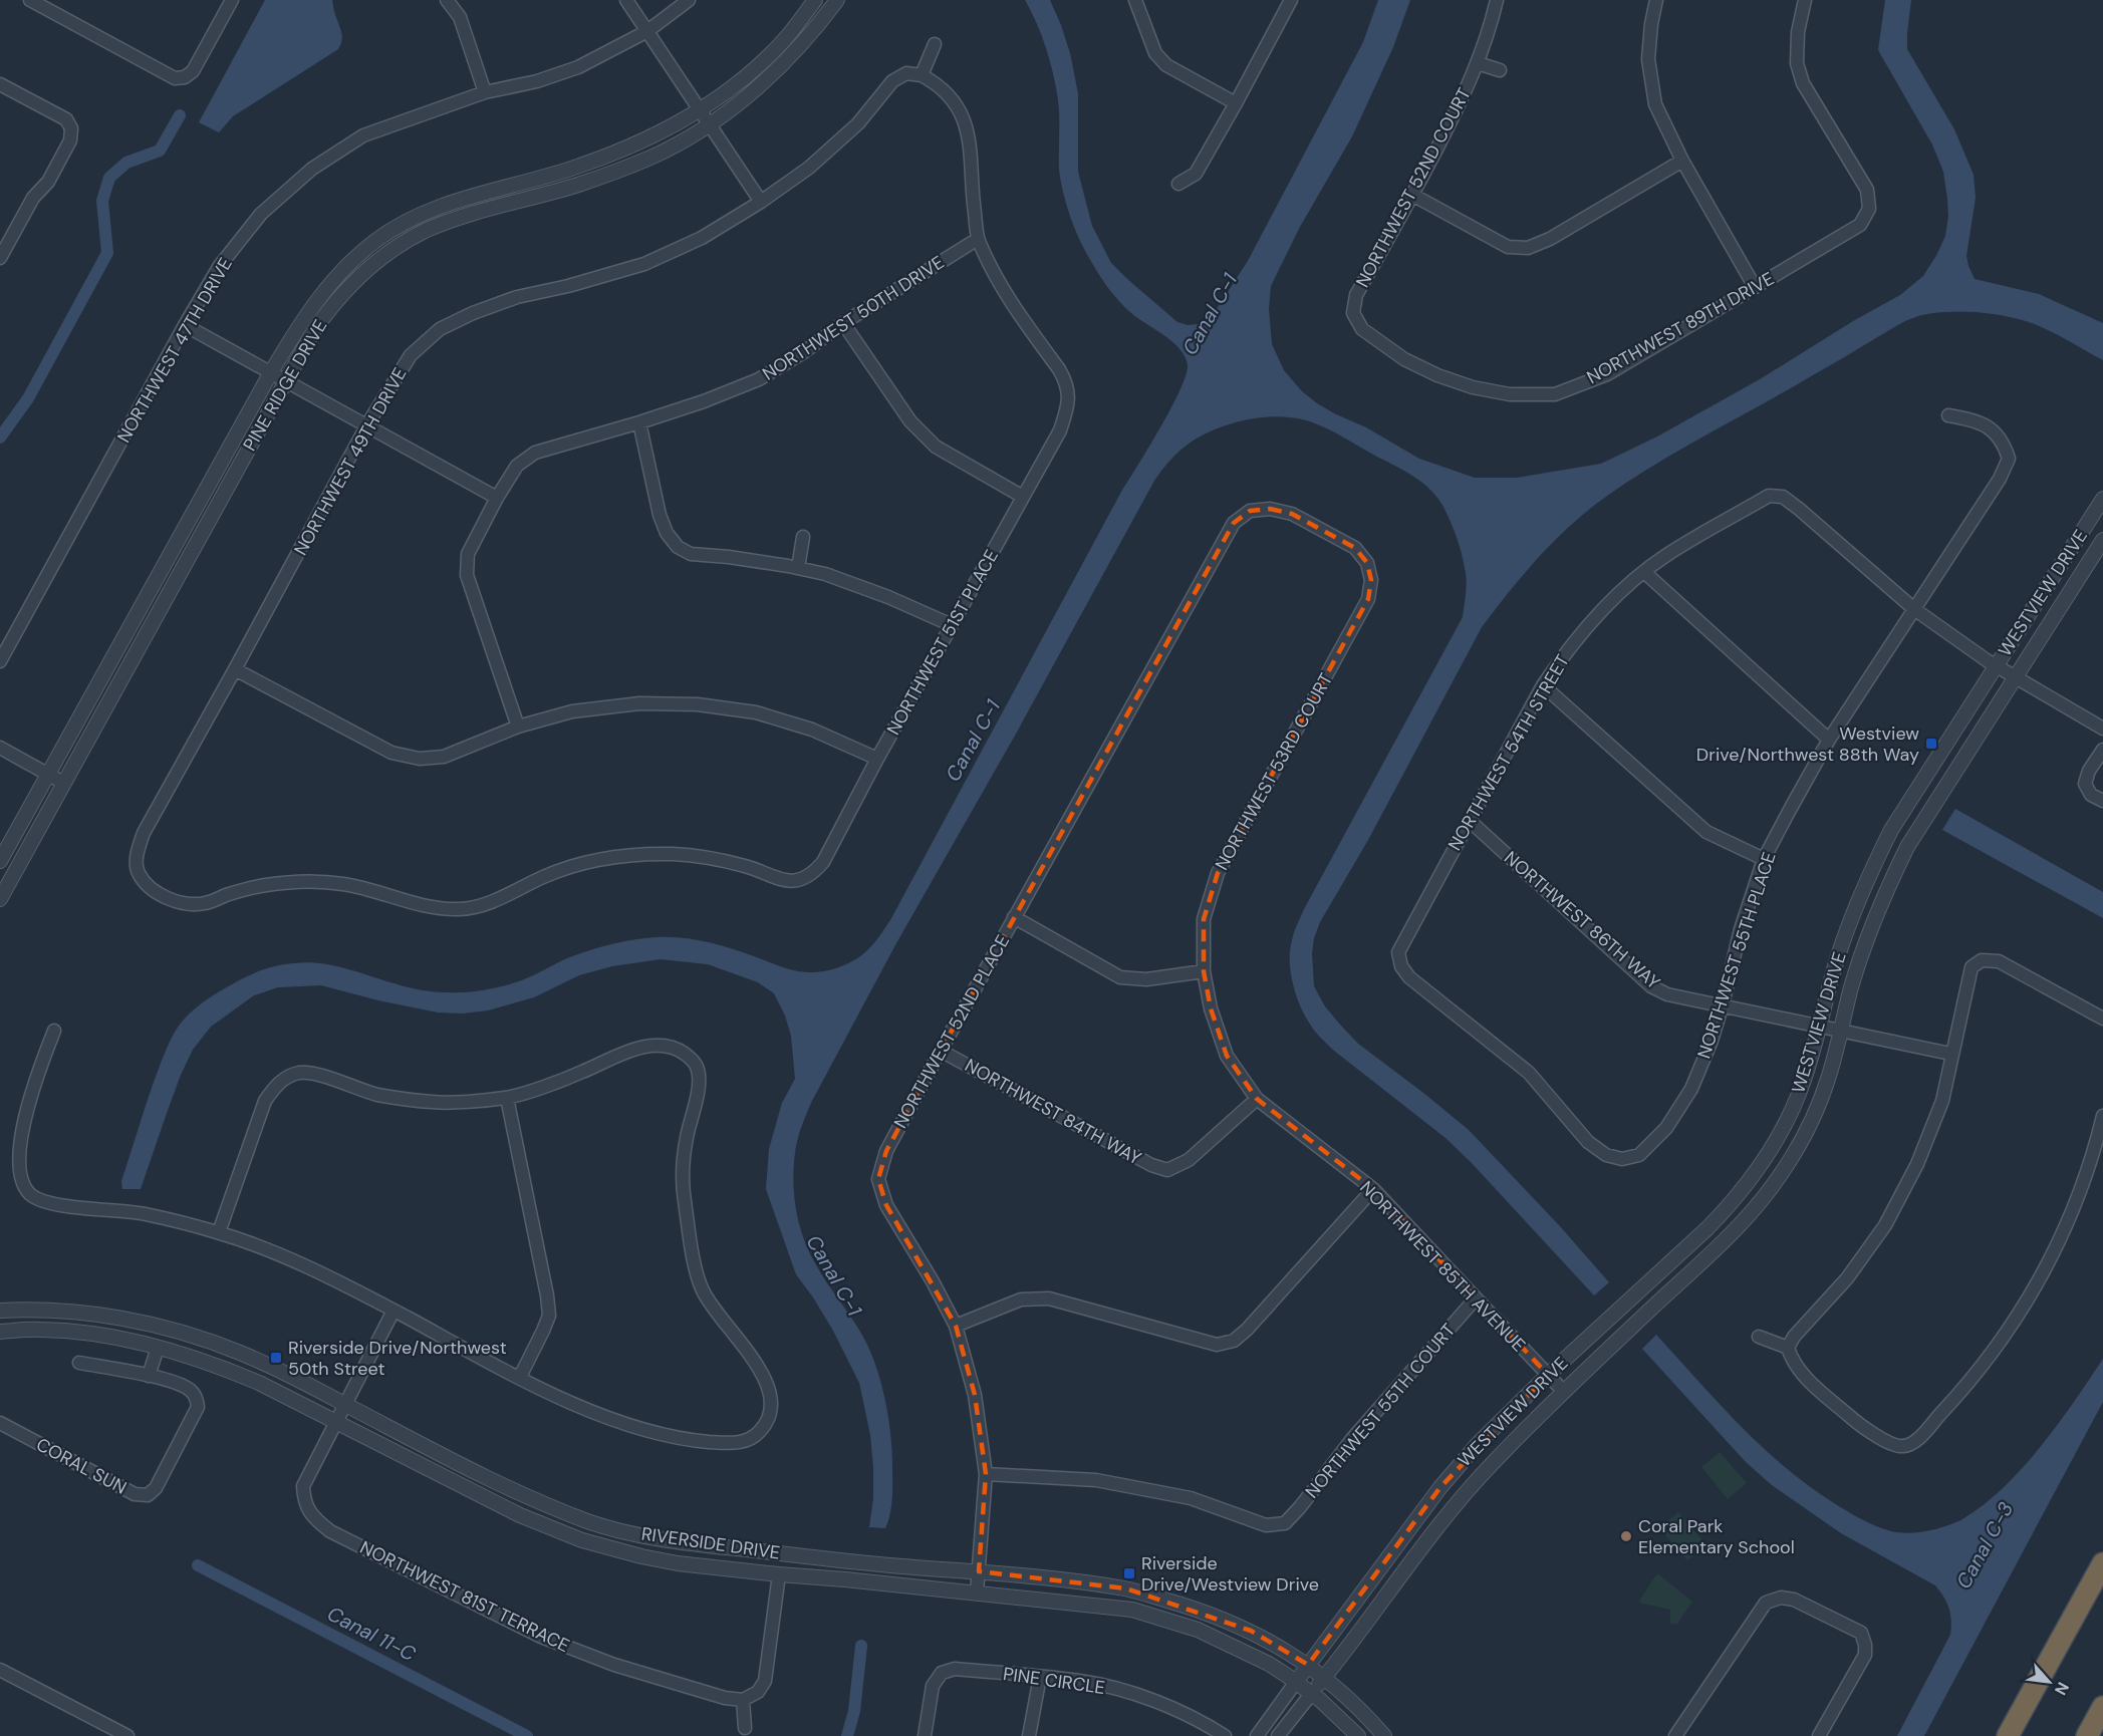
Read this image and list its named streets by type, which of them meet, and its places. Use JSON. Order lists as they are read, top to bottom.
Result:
{
  "streets": {
    "street": [
      "NORTHWEST 52ND COURT",
      "NORTHWEST 50TH DRIVE",
      "NORTHWEST 89TH DRIVE",
      "NORTHWEST 47TH DRIVE",
      "PINE RIDGE DRIVE",
      "NORTHWEST 49TH DRIVE",
      "WESTVIEW DRIVE",
      "NORTHWEST 51ST PLACE",
      "NORTHWEST 54TH STREET",
      "NORTHWEST 53RD COURT",
      "NORTHWEST 86TH WAY",
      "NORTHWEST 55TH PLACE",
      "NORTHWEST 52ND PLACE",
      "NORTHWEST 84TH WAY",
      "NORTHWEST 85TH AVENUE",
      "NORTHWEST 55TH COURT",
      "CORAL SUN",
      "RIVERSIDE DRIVE",
      "NORTHWEST 81ST TERRACE",
      "PINE CIRCLE"
    ]
  },
  "crossings": [
    ["NORTHWEST 52ND COURT", "NORTHWEST 89TH DRIVE"],
    ["NORTHWEST 50TH DRIVE", "NORTHWEST 51ST PLACE"],
    ["NORTHWEST 49TH DRIVE", "NORTHWEST 51ST PLACE"],
    ["WESTVIEW DRIVE", "NORTHWEST 86TH WAY"],
    ["WESTVIEW DRIVE", "NORTHWEST 85TH AVENUE"],
    ["WESTVIEW DRIVE", "RIVERSIDE DRIVE"],
    ["NORTHWEST 54TH STREET", "NORTHWEST 86TH WAY"],
    ["NORTHWEST 54TH STREET", "NORTHWEST 55TH PLACE"],
    ["NORTHWEST 53RD COURT", "NORTHWEST 52ND PLACE"],
    ["NORTHWEST 53RD COURT", "NORTHWEST 85TH AVENUE"],
    ["NORTHWEST 86TH WAY", "NORTHWEST 55TH PLACE"],
    ["NORTHWEST 52ND PLACE", "NORTHWEST 84TH WAY"],
    ["NORTHWEST 52ND PLACE", "NORTHWEST 55TH COURT"],
    ["NORTHWEST 52ND PLACE", "RIVERSIDE DRIVE"],
    ["NORTHWEST 84TH WAY", "NORTHWEST 85TH AVENUE"],
    ["NORTHWEST 85TH AVENUE", "NORTHWEST 55TH COURT"],
    ["RIVERSIDE DRIVE", "NORTHWEST 81ST TERRACE"]
  ],
  "water": ["Canal C-1", "Canal C-3", "Canal 11-C"],
  "places": {
    "transit": ["Westview Drive/Northwest 88th Way", "Riverside Drive/Northwest 50th Street", "Riverside Drive/Westview Drive"],
    "other": ["Coral Park Elementary School"]
  },
  "north": "bottom right"
}
